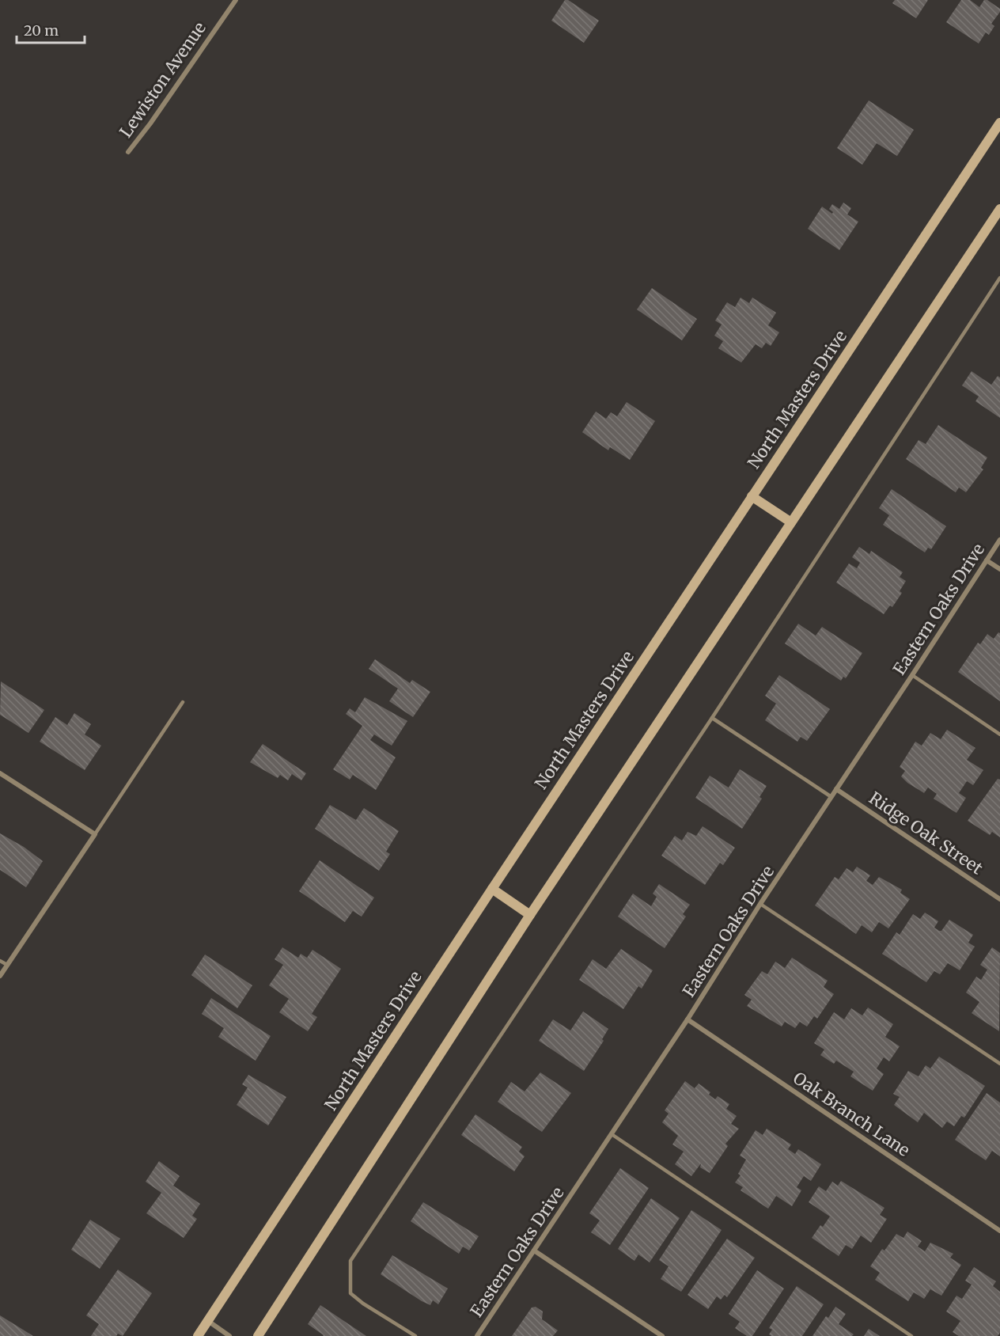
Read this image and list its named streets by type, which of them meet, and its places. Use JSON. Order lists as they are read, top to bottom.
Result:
{
  "streets": {
    "main road": ["North Masters Drive"],
    "street": [
      "Lewiston Avenue",
      "Eastern Oaks Drive",
      "Ridge Oak Street",
      "Oak Branch Lane"
    ]
  },
  "crossings": [
    ["Eastern Oaks Drive", "Ridge Oak Street"],
    ["Eastern Oaks Drive", "Oak Branch Lane"]
  ],
  "scale_bar": "20 m"
}
